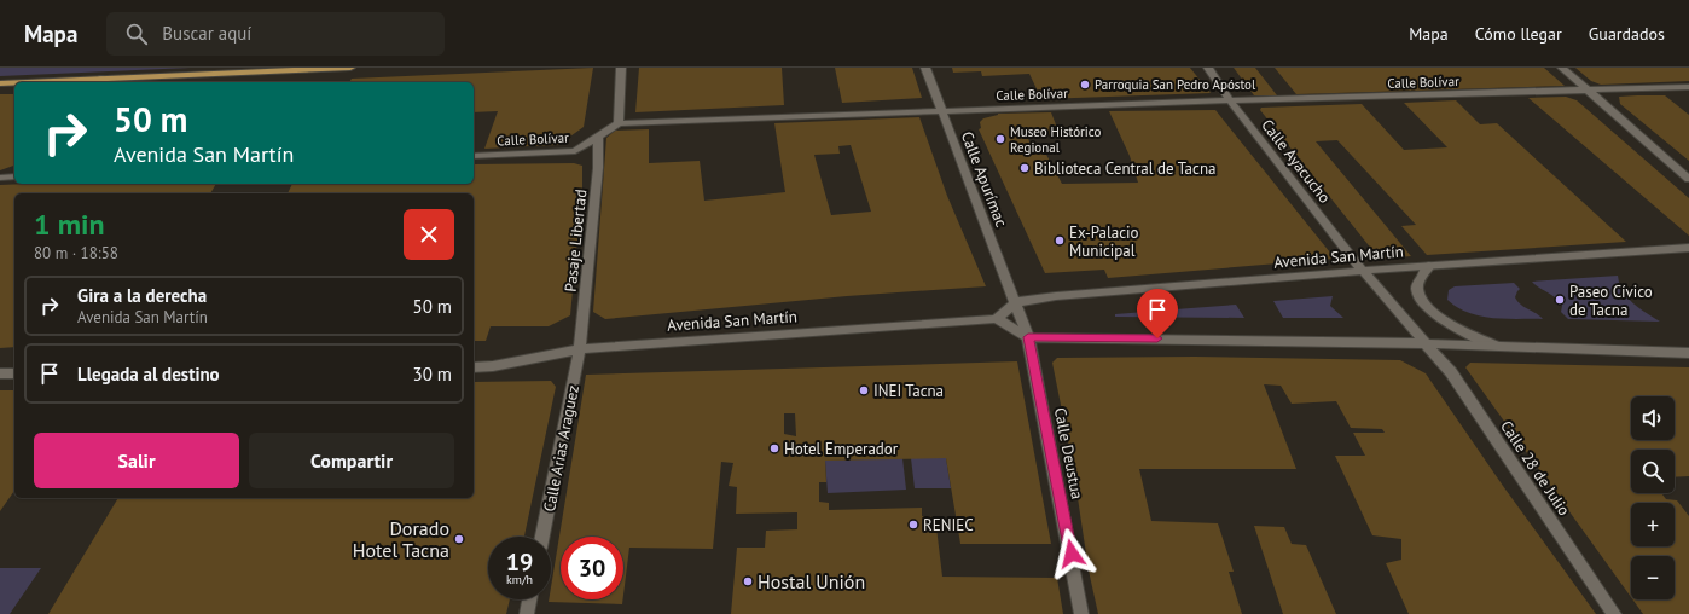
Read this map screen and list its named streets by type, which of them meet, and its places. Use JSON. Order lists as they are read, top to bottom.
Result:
{
  "streets": {
    "street": [
      "Calle Bolívar",
      "Calle Ayacucho",
      "Calle Apurímac",
      "Pasaje Libertad",
      "Avenida San Martín",
      "Calle Arias Araguez",
      "Calle Deustua",
      "Calle 28 de Julio"
    ]
  },
  "crossings": [
    ["Calle Bolívar", "Calle Ayacucho"],
    ["Calle Bolívar", "Calle Apurímac"],
    ["Calle Bolívar", "Pasaje Libertad"],
    ["Calle Ayacucho", "Avenida San Martín"],
    ["Calle Ayacucho", "Calle 28 de Julio"],
    ["Calle Apurímac", "Avenida San Martín"],
    ["Calle Apurímac", "Calle Deustua"],
    ["Pasaje Libertad", "Avenida San Martín"],
    ["Pasaje Libertad", "Calle Arias Araguez"],
    ["Avenida San Martín", "Calle Arias Araguez"],
    ["Avenida San Martín", "Calle Deustua"]
  ],
  "places": [
    "Parroquia San Pedro Apóstol",
    "Museo Histórico Regional",
    "Biblioteca Central de Tacna",
    "Ex-Palacio Municipal",
    "Paseo Cívico de Tacna",
    "INEI Tacna",
    "Hotel Emperador",
    "RENIEC",
    "Dorado Hotel Tacna",
    "Hostal Unión"
  ],
  "page": {
    "header": "Mapa",
    "search": "Buscar aquí",
    "nav": ["Mapa", "Cómo llegar", "Guardados"],
    "turn": ["50 m", "Avenida San Martín"],
    "heading": ["1 min", "80 m · 18:58"],
    "list": [
      {
        "name": "Gira a la derecha",
        "note": "Avenida San Martín",
        "value": "50 m"
      },
      {
        "name": "Llegada al destino",
        "value": "30 m"
      }
    ],
    "map_buttons": ["+", "−"],
    "buttons": ["Salir", "Compartir"],
    "speed": "19 km/h",
    "limit": "30"
  }
}
